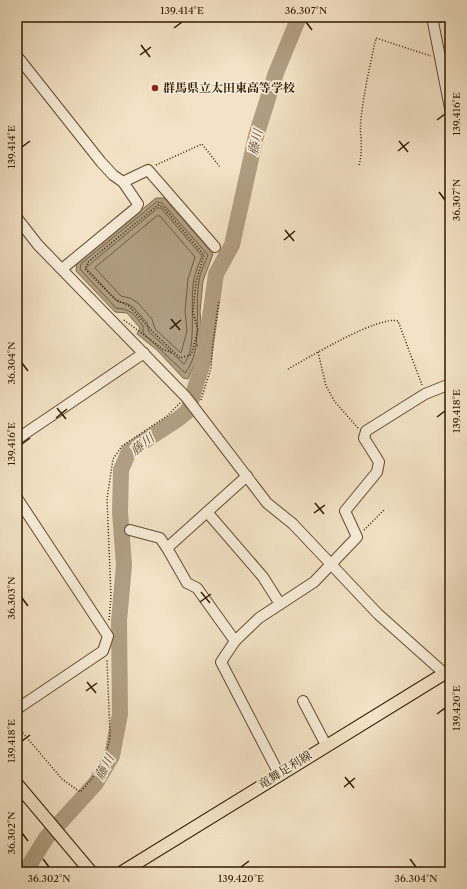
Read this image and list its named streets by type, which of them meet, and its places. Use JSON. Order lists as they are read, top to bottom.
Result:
{
  "streets": {
    "main road": ["竜舞足利線"]
  },
  "water": ["藤川"],
  "places": ["群馬県立太田東高等学校"],
  "coordinates": [
    "139.414°E",
    "36.307°N",
    "139.416°E",
    "36.304°N",
    "139.418°E",
    "36.303°N",
    "139.420°E",
    "36.302°N"
  ]
}
